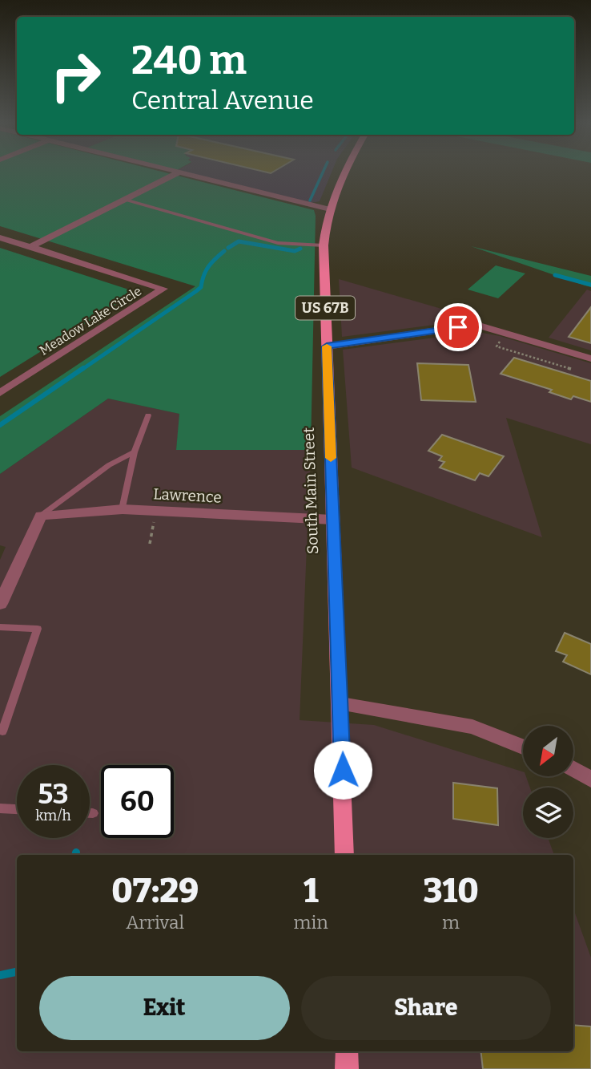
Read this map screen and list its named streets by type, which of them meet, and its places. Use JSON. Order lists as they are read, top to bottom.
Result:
{
  "streets": {
    "main road": ["US 67B", "South Main Street"],
    "street": ["Meadow Lake Circle", "Lawrence"]
  },
  "crossings": [
    ["South Main Street", "Lawrence"]
  ],
  "north": "bottom left",
  "page": {
    "turn": ["240 m", "Central Avenue"],
    "speed": "53 km/h",
    "limit": "60",
    "eta": [
      "07:29",
      "Arrival",
      "1",
      "min",
      "310",
      "m"
    ],
    "buttons": ["Exit", "Share"]
  }
}
